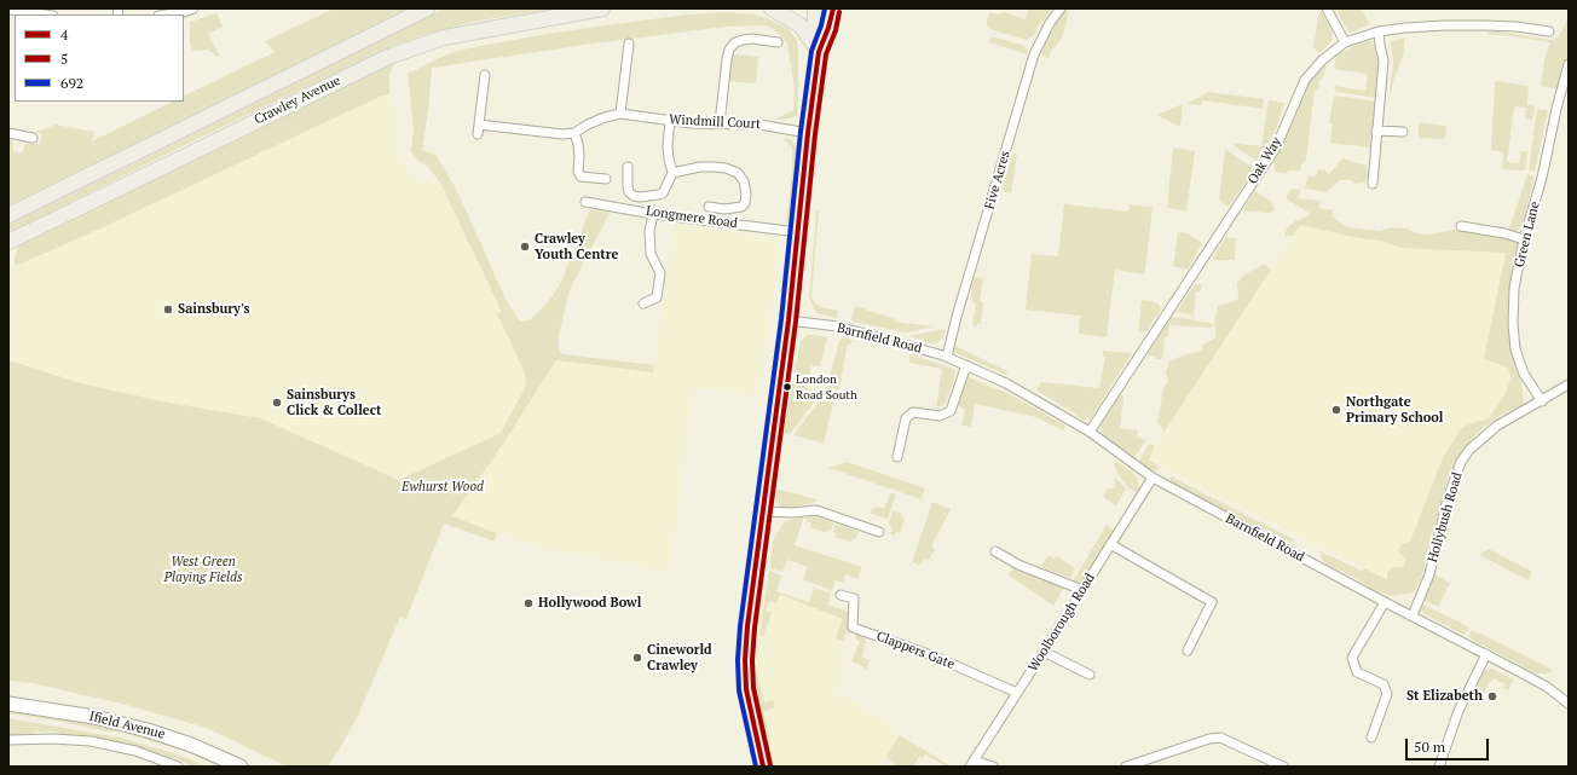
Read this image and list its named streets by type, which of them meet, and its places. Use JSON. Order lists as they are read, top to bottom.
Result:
{
  "streets": {
    "main road": ["Crawley Avenue"],
    "street": [
      "Windmill Court",
      "Oak Way",
      "Five Acres",
      "Longmere Road",
      "Green Lane",
      "Barnfield Road",
      "Hollybush Road",
      "Woolborough Road",
      "Clappers Gate",
      "Ifield Avenue"
    ]
  },
  "crossings": [
    ["Oak Way", "Barnfield Road"],
    ["Five Acres", "Barnfield Road"],
    ["Green Lane", "Hollybush Road"],
    ["Barnfield Road", "Hollybush Road"],
    ["Barnfield Road", "Woolborough Road"],
    ["Woolborough Road", "Clappers Gate"]
  ],
  "parks": ["Ewhurst Wood", "West Green Playing Fields"],
  "places": [
    "Crawley Youth Centre",
    "Sainsbury's",
    "London Road South",
    "Sainsburys Click & Collect",
    "Northgate Primary School",
    "Hollywood Bowl",
    "Cineworld Crawley",
    "St Elizabeth"
  ],
  "lines": ["transit line 4", "transit line 692", "transit line 5"],
  "legend": ["4", "5", "692"],
  "scale_bar": "50 m"
}
